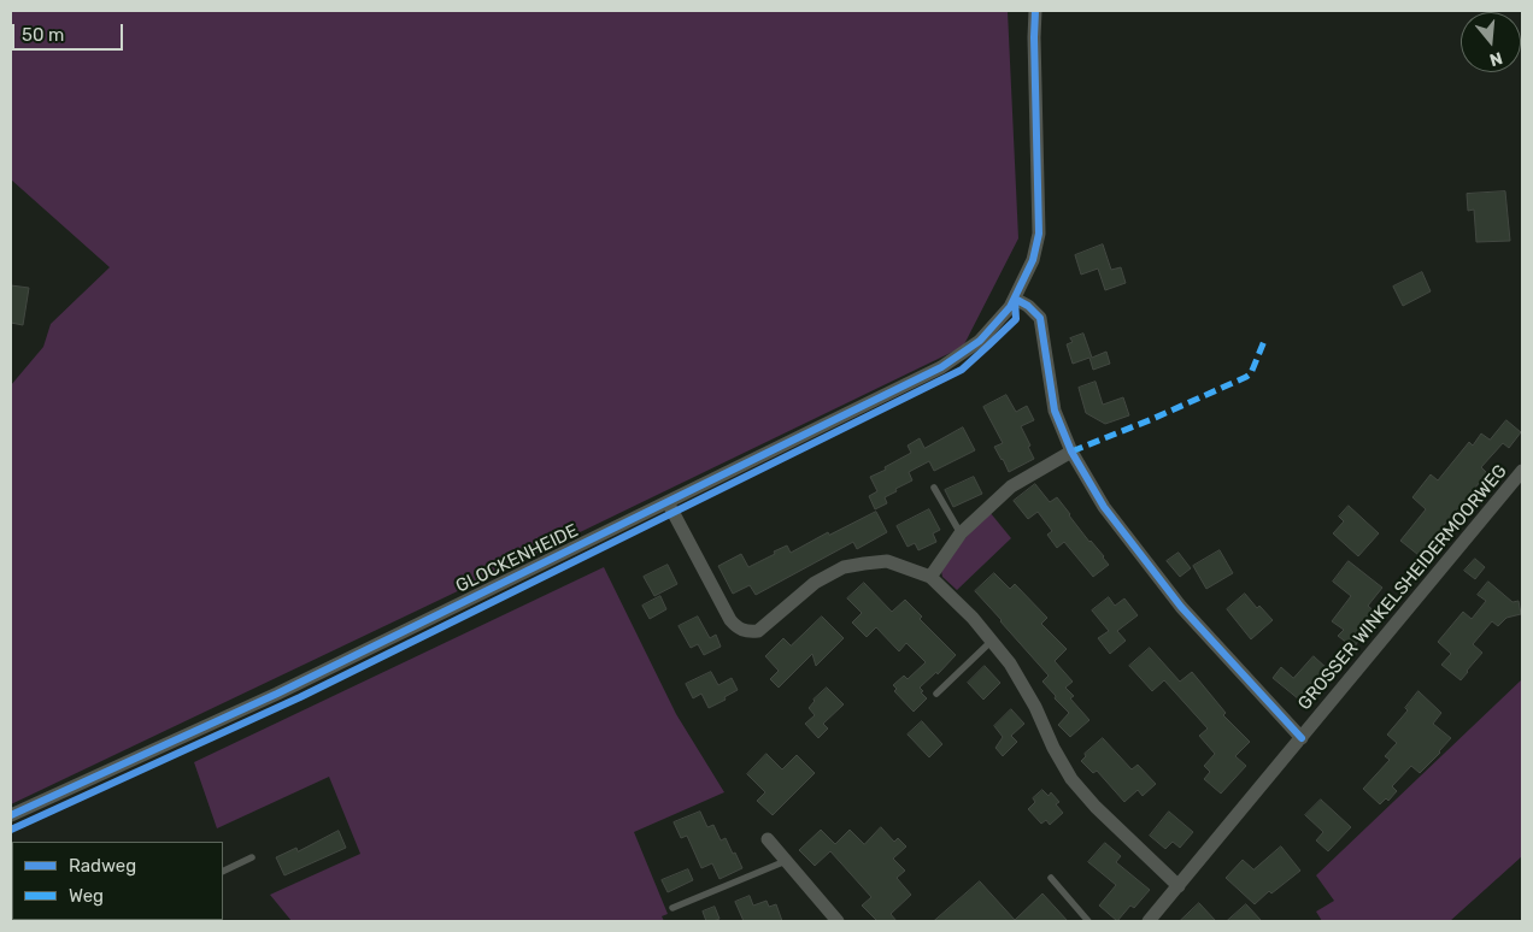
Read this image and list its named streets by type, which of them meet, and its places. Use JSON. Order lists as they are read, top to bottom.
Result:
{
  "streets": {
    "street": ["GLOCKENHEIDE", "GROSSER WINKELSHEIDERMOORWEG"]
  },
  "legend": ["Radweg", "Weg"],
  "scale_bar": "50 m",
  "north": "bottom"
}
